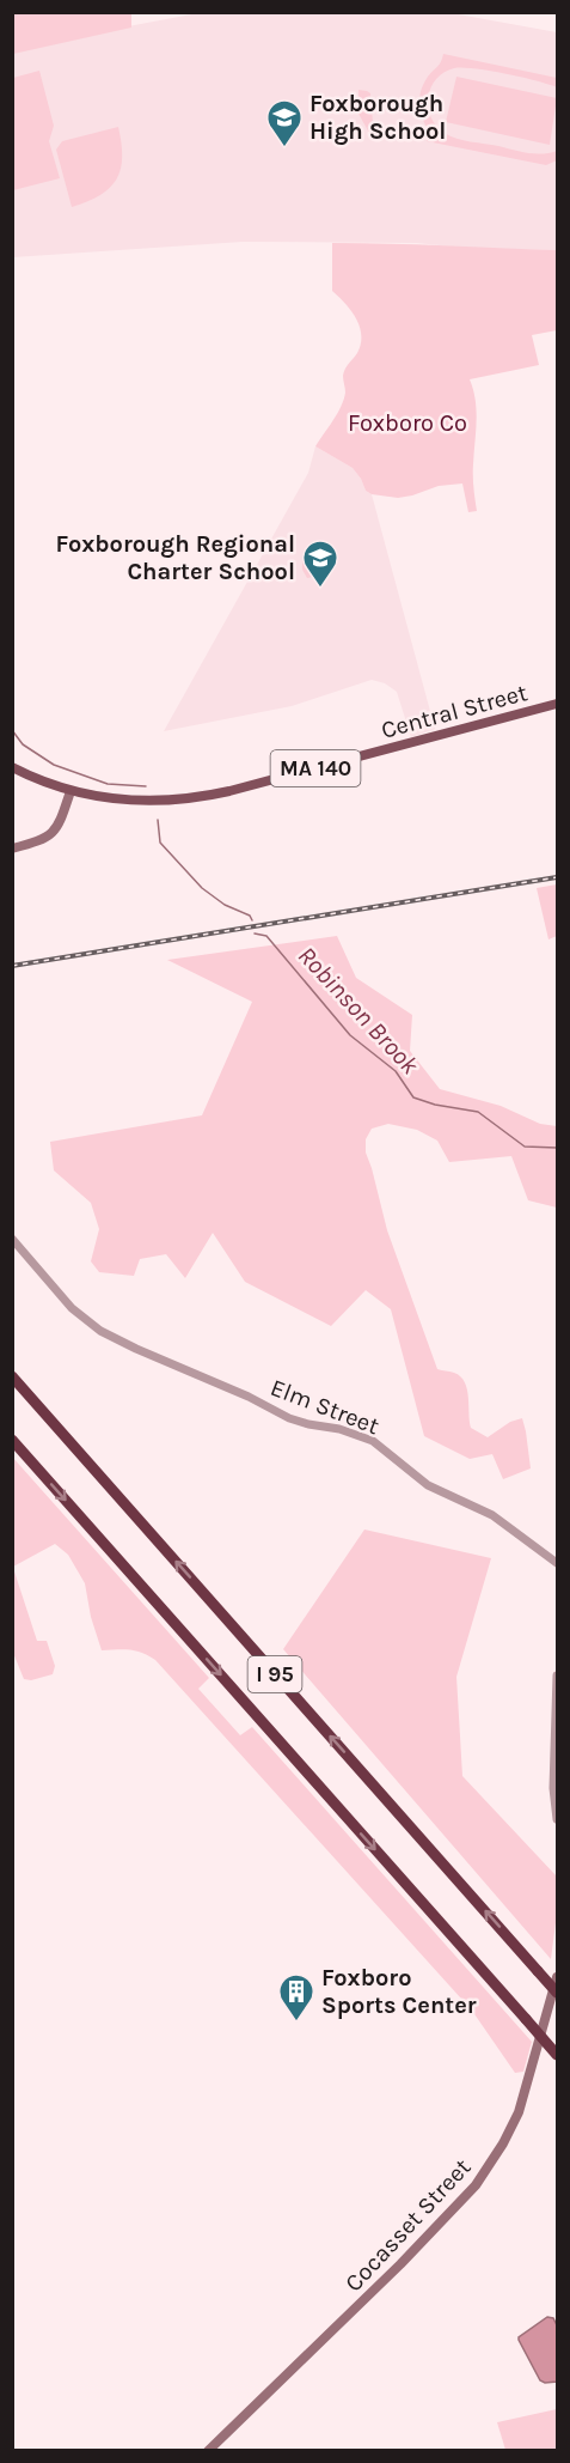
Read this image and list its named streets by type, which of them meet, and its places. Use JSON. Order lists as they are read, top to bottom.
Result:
{
  "streets": {
    "highway": ["I 95"],
    "main road": ["Central Street", "MA 140", "Cocasset Street"],
    "street": ["Elm Street"]
  },
  "crossings": [
    ["Central Street", "MA 140"]
  ],
  "water": ["Robinson Brook"],
  "parks": ["Foxboro Co"],
  "places": {
    "school or university": ["Foxborough High School", "Foxborough Regional Charter School"],
    "building": ["Foxboro Sports Center"]
  }
}
